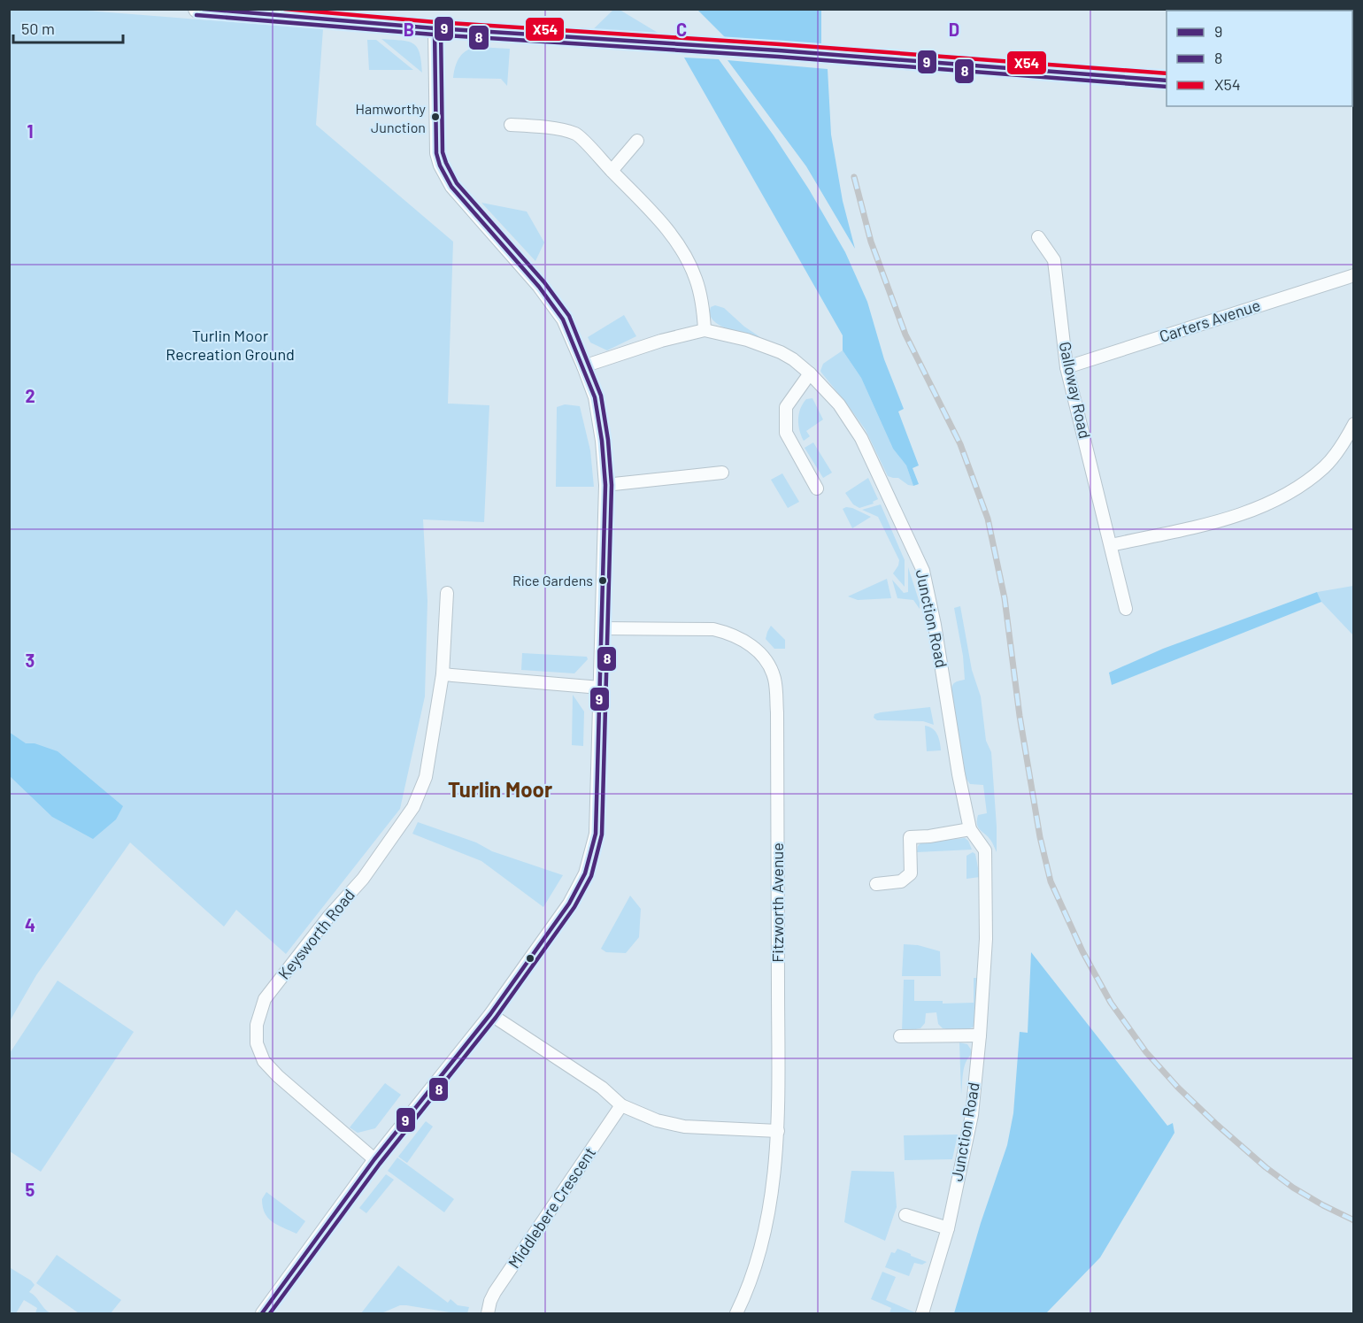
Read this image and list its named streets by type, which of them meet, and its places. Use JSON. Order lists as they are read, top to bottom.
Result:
{
  "streets": {
    "street": [
      "Carters Avenue",
      "Galloway Road",
      "Junction Road",
      "Fitzworth Avenue",
      "Keysworth Road",
      "Middlebere Crescent"
    ]
  },
  "crossings": [
    ["Carters Avenue", "Galloway Road"]
  ],
  "districts": ["Turlin Moor"],
  "parks": ["Turlin Moor Recreation Ground"],
  "places": ["Hamworthy Junction", "Rice Gardens"],
  "lines": ["transit line 9", "transit line X54", "transit line 8"],
  "legend": ["9", "8", "X54"],
  "scale_bar": "50 m",
  "grid": {
    "columns": ["B", "C", "D"],
    "rows": [
      "1",
      "2",
      "3",
      "4",
      "5"
    ]
  }
}
